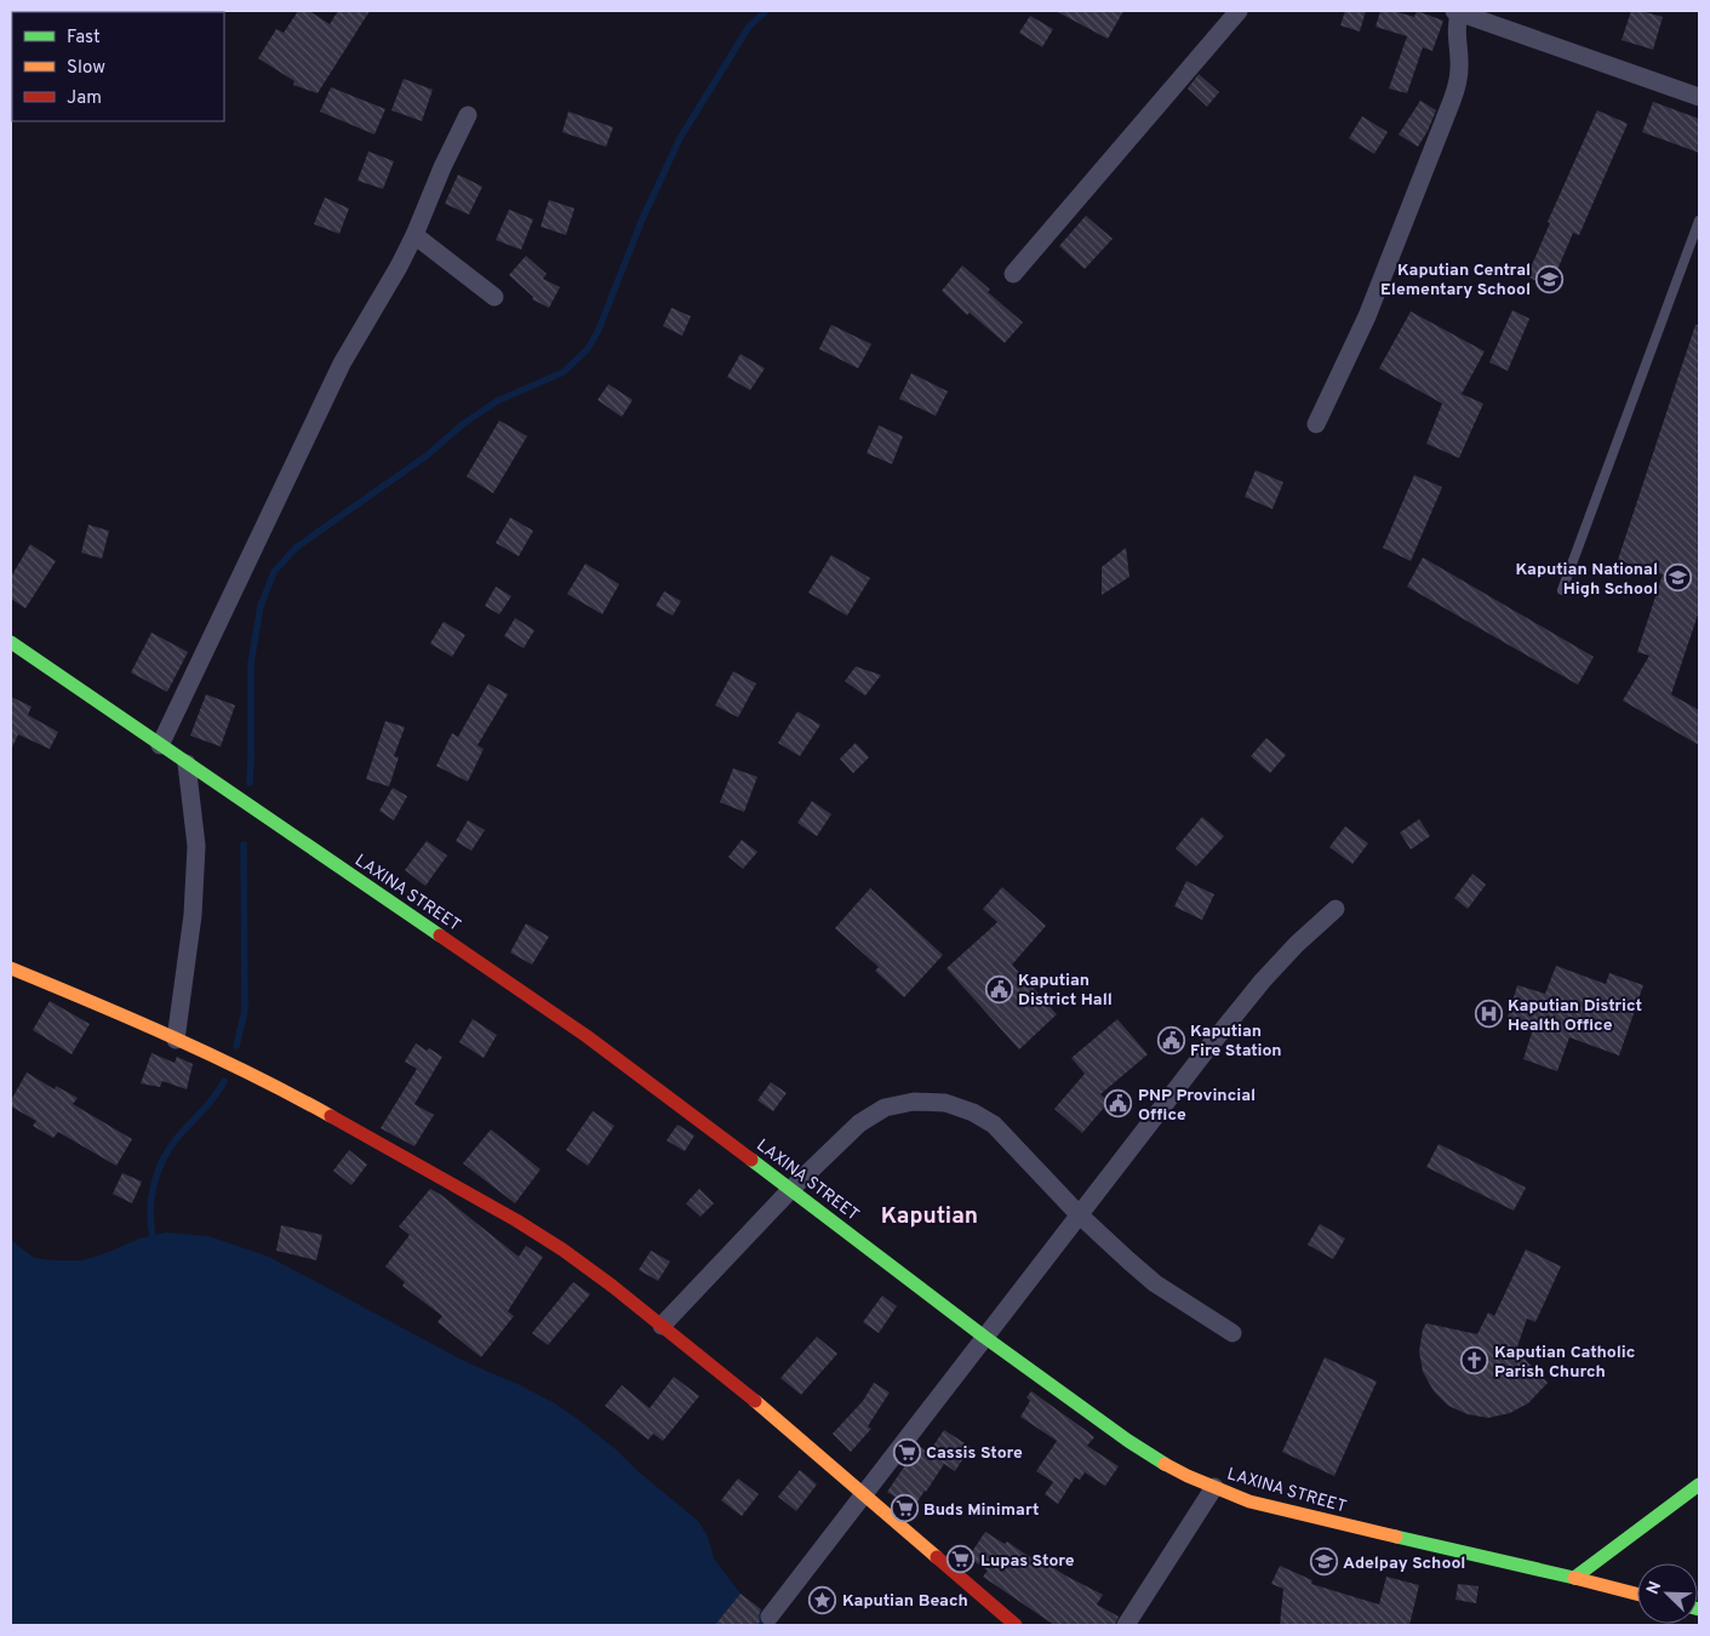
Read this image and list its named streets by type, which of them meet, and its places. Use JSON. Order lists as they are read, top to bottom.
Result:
{
  "streets": {
    "main road": ["LAXINA STREET"]
  },
  "districts": ["Kaputian"],
  "places": {
    "school or university": ["Kaputian Central Elementary School", "Kaputian National High School", "Adelpay School"],
    "public building": ["Kaputian District Hall", "Kaputian Fire Station", "PNP Provincial Office"],
    "hospital": ["Kaputian District Health Office"],
    "church": ["Kaputian Catholic Parish Church"],
    "supermarket": ["Cassis Store", "Buds Minimart", "Lupas Store"],
    "place": ["Kaputian Beach"]
  },
  "legend": ["Fast", "Slow", "Jam"],
  "north": "top left"
}
